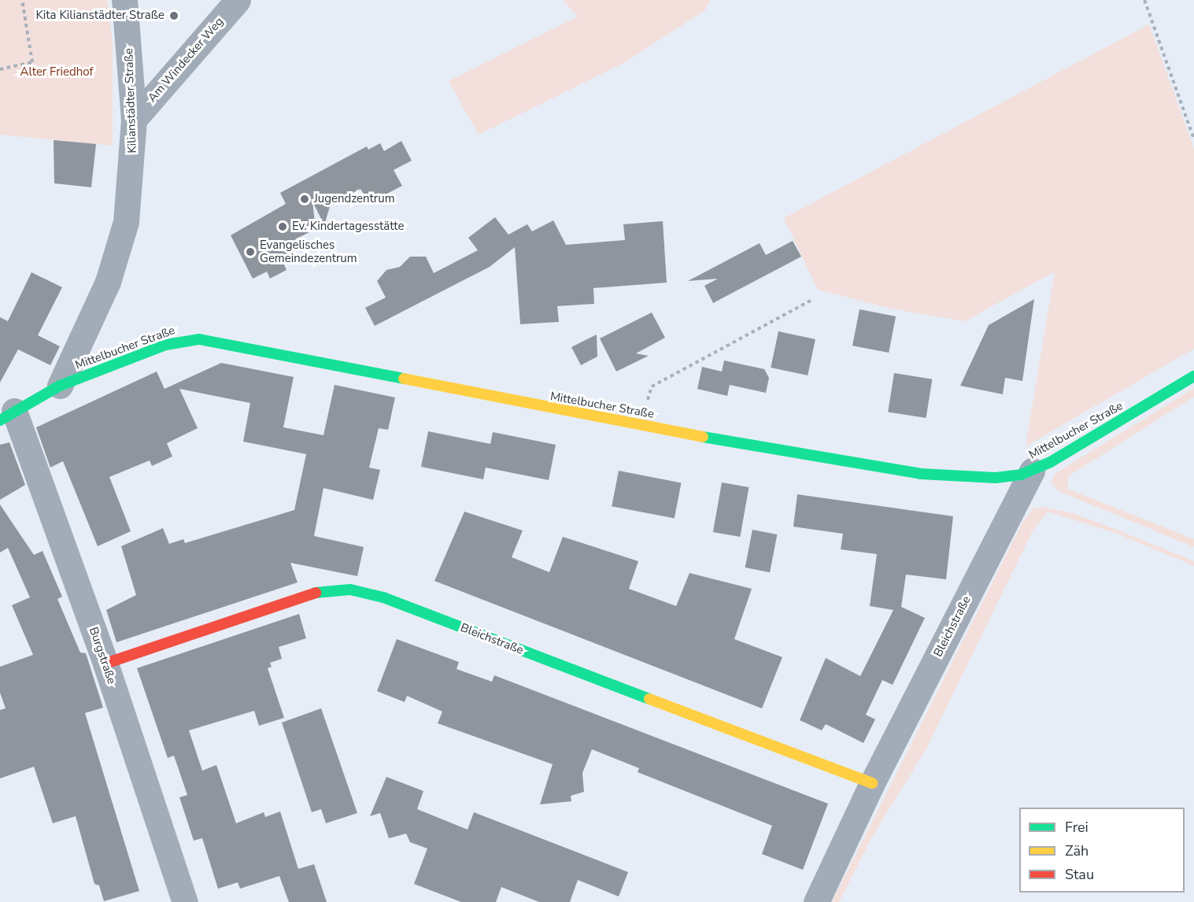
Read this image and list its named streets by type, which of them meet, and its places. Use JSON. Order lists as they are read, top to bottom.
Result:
{
  "streets": {
    "main road": ["Mittelbucher Straße", "Bleichstraße"],
    "street": ["Am Windecker Weg", "Kilianstädter Straße", "Burgstraße"]
  },
  "crossings": [
    ["Am Windecker Weg", "Kilianstädter Straße"],
    ["Kilianstädter Straße", "Mittelbucher Straße"],
    ["Mittelbucher Straße", "Bleichstraße"],
    ["Mittelbucher Straße", "Burgstraße"],
    ["Bleichstraße", "Burgstraße"]
  ],
  "parks": ["Alter Friedhof"],
  "places": [
    "Kita Kilianstädter Straße",
    "Jugendzentrum",
    "Ev. Kindertagesstätte",
    "Evangelisches Gemeindezentrum"
  ],
  "legend": ["Frei", "Zäh", "Stau"]
}
